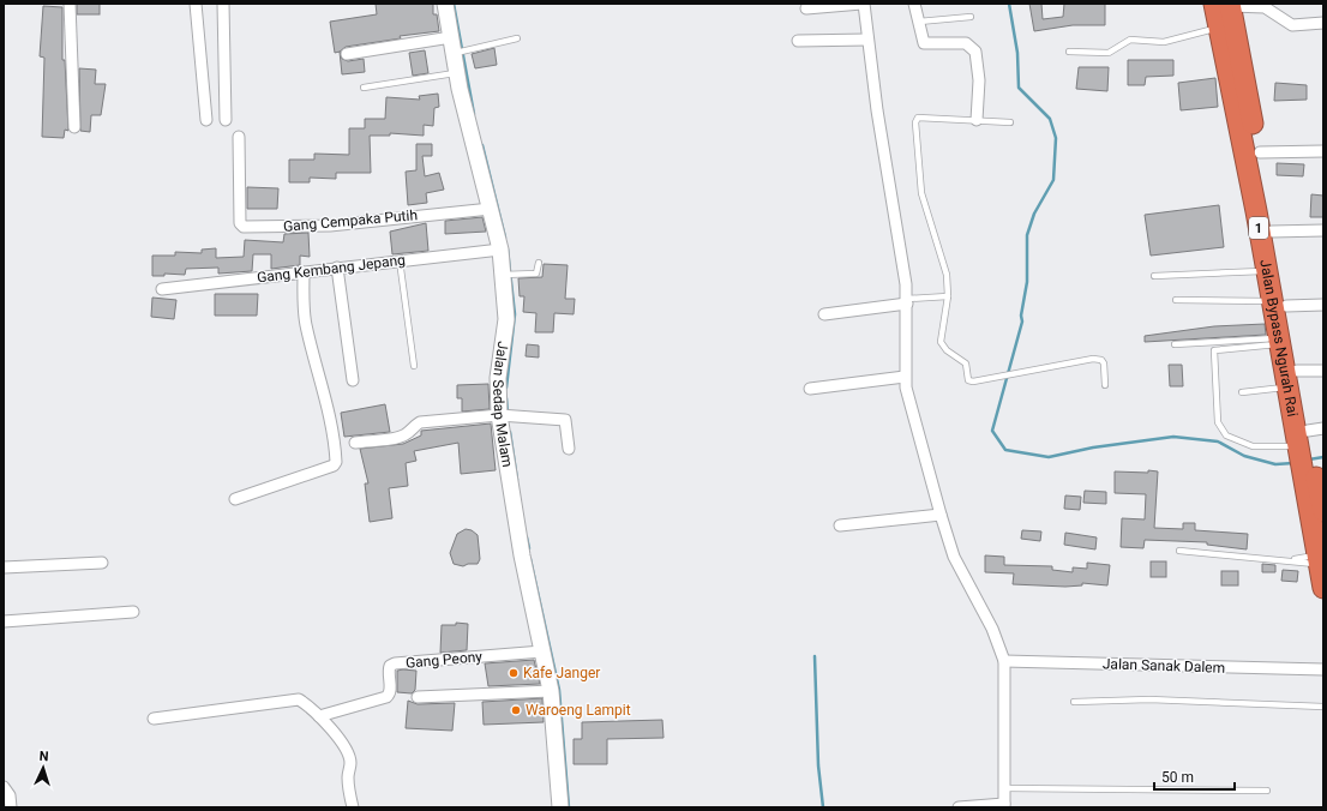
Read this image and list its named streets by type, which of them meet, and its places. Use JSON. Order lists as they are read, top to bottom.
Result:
{
  "streets": {
    "highway": ["1", "Jalan Bypass Ngurah Rai"],
    "street": [
      "Gang Cempaka Putih",
      "Gang Kembang Jepang",
      "Jalan Sedap Malam",
      "Gang Peony",
      "Jalan Sanak Dalem"
    ]
  },
  "crossings": [
    ["Gang Cempaka Putih", "Jalan Sedap Malam"],
    ["Gang Kembang Jepang", "Jalan Sedap Malam"],
    ["Jalan Sedap Malam", "Gang Peony"]
  ],
  "places": ["Kafe Janger", "Waroeng Lampit"],
  "scale_bar": "50 m",
  "north": "top"
}
